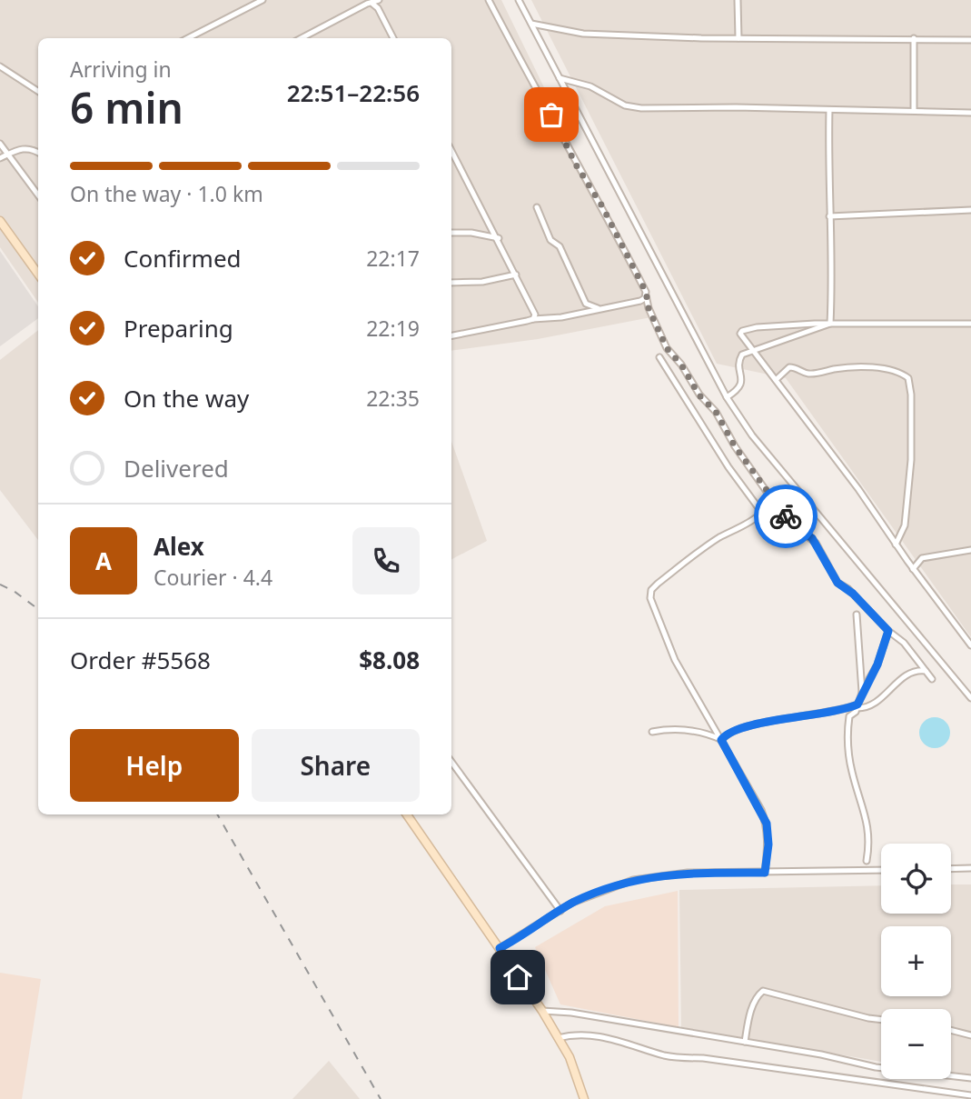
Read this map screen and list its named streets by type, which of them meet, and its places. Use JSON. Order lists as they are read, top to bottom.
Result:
{
  "page": {
    "heading": ["6 min", "Arriving in", "22:51–22:56"],
    "panel": [
      "Alex",
      "Courier · 4.4",
      "Order #5568",
      "$8.08"
    ],
    "bar": "On the way · 1.0 km",
    "list": [
      ["Confirmed", "22:17"],
      ["Preparing", "22:19"],
      ["On the way", "22:35"],
      "Delivered"
    ],
    "round": "A",
    "buttons": ["Help", "Share"],
    "map_buttons": ["+", "−"]
  }
}
